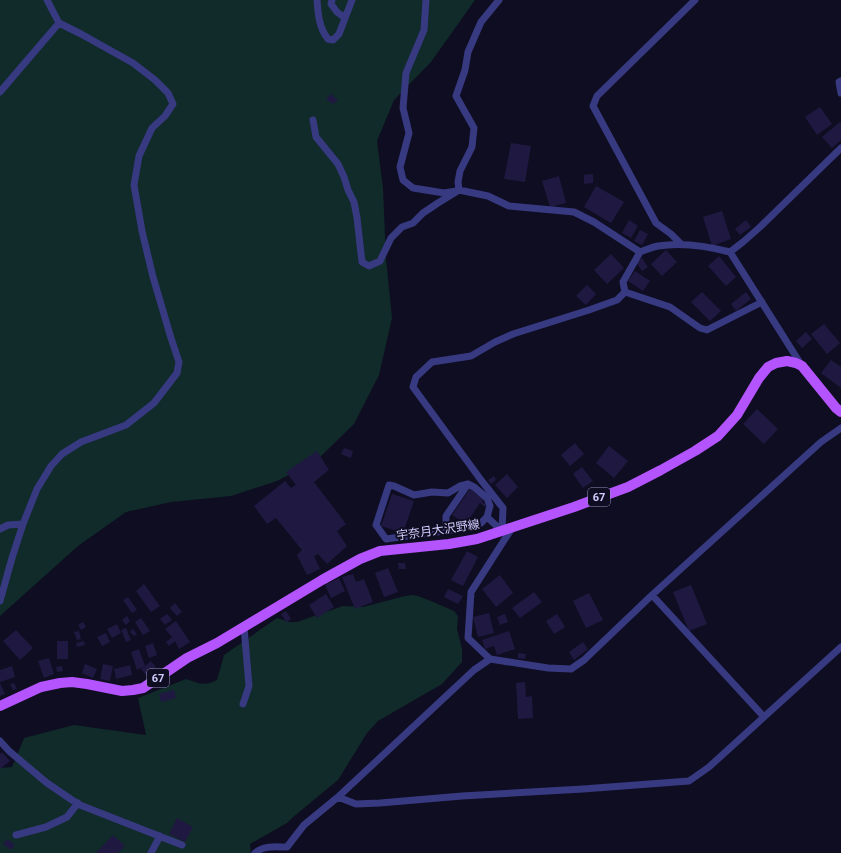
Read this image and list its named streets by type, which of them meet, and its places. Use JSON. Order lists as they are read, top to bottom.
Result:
{
  "streets": {
    "main road": ["67", "宇奈月大沢野線"]
  }
}
